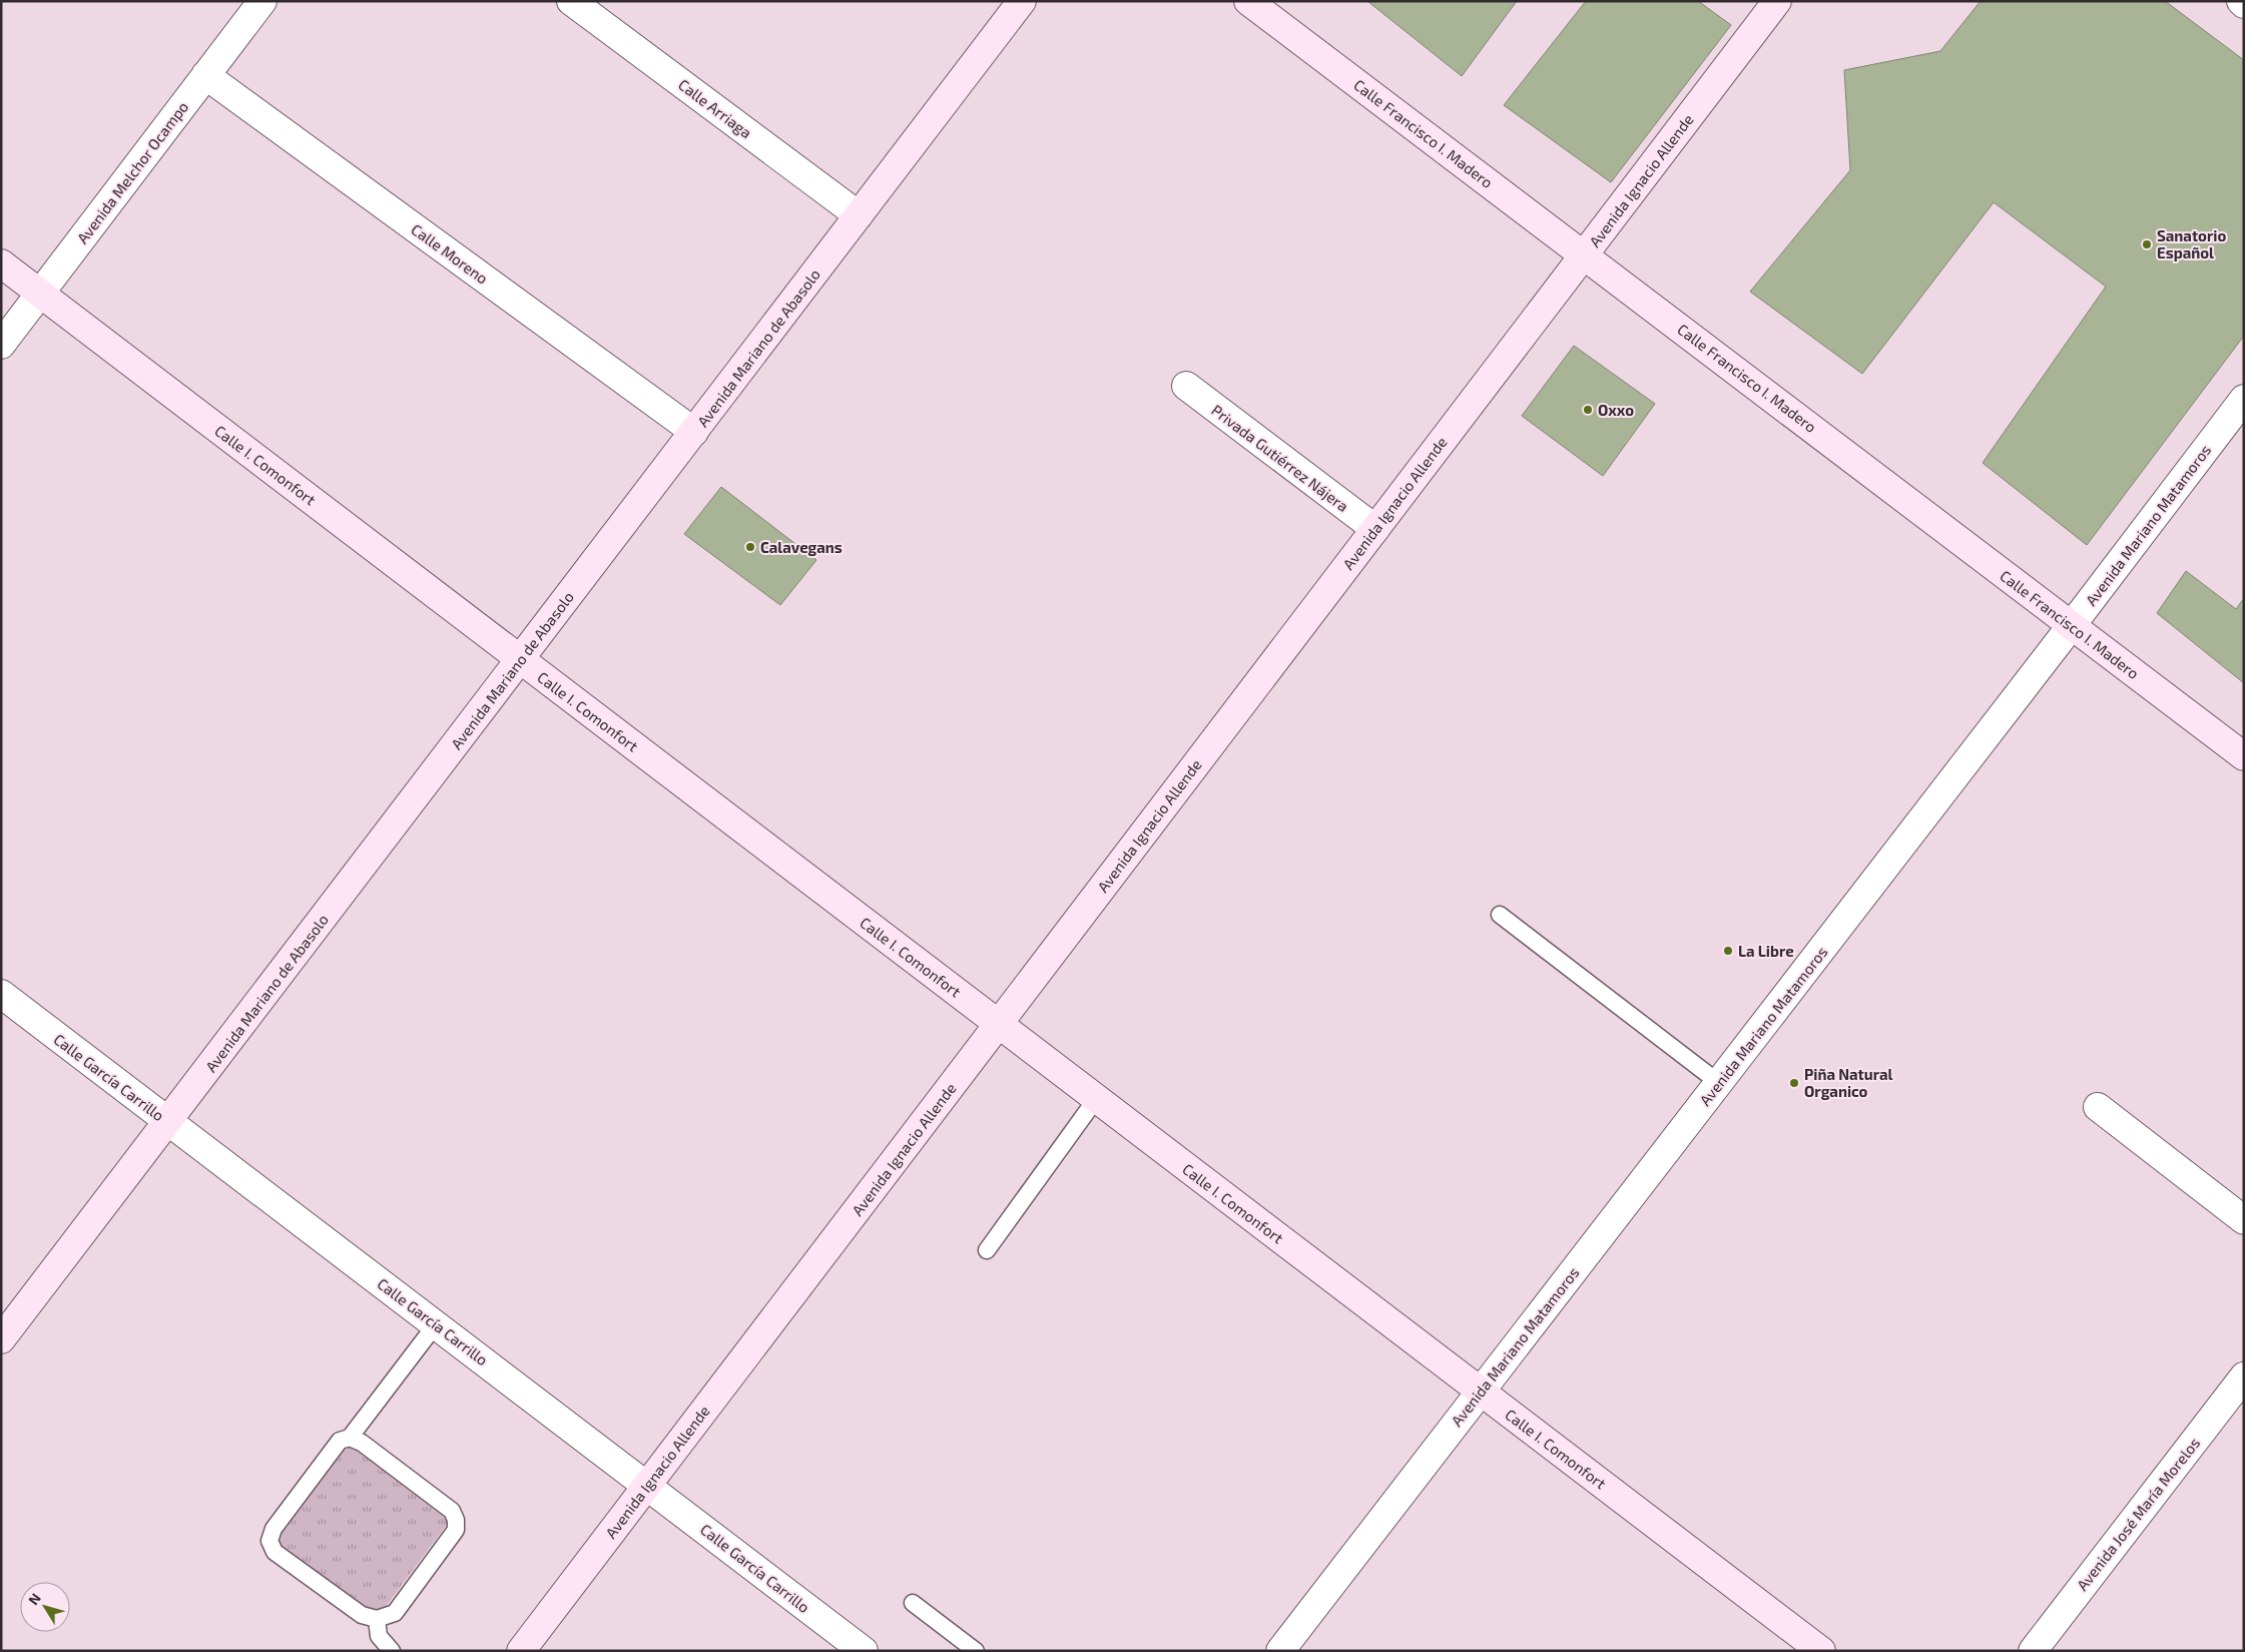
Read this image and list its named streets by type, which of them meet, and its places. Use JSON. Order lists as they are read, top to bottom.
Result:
{
  "streets": {
    "street": [
      "Calle Arriaga",
      "Calle Francisco I. Madero",
      "Avenida Melchor Ocampo",
      "Avenida Ignacio Allende",
      "Calle Moreno",
      "Avenida Mariano de Abasolo",
      "Privada Gutiérrez Nájera",
      "Calle I. Comonfort",
      "Avenida Mariano Matamoros",
      "Calle García Carrillo",
      "Avenida José María Morelos"
    ]
  },
  "crossings": [
    ["Calle Arriaga", "Avenida Mariano de Abasolo"],
    ["Calle Francisco I. Madero", "Avenida Ignacio Allende"],
    ["Calle Francisco I. Madero", "Avenida Mariano Matamoros"],
    ["Avenida Melchor Ocampo", "Calle Moreno"],
    ["Avenida Melchor Ocampo", "Calle I. Comonfort"],
    ["Avenida Ignacio Allende", "Privada Gutiérrez Nájera"],
    ["Avenida Ignacio Allende", "Calle I. Comonfort"],
    ["Avenida Ignacio Allende", "Calle García Carrillo"],
    ["Calle Moreno", "Avenida Mariano de Abasolo"],
    ["Avenida Mariano de Abasolo", "Calle I. Comonfort"],
    ["Avenida Mariano de Abasolo", "Calle García Carrillo"],
    ["Calle I. Comonfort", "Avenida Mariano Matamoros"]
  ],
  "places": [
    "Sanatorio Español",
    "Oxxo",
    "Calavegans",
    "La Libre",
    "Piña Natural Organico"
  ],
  "north": "top left"
}
